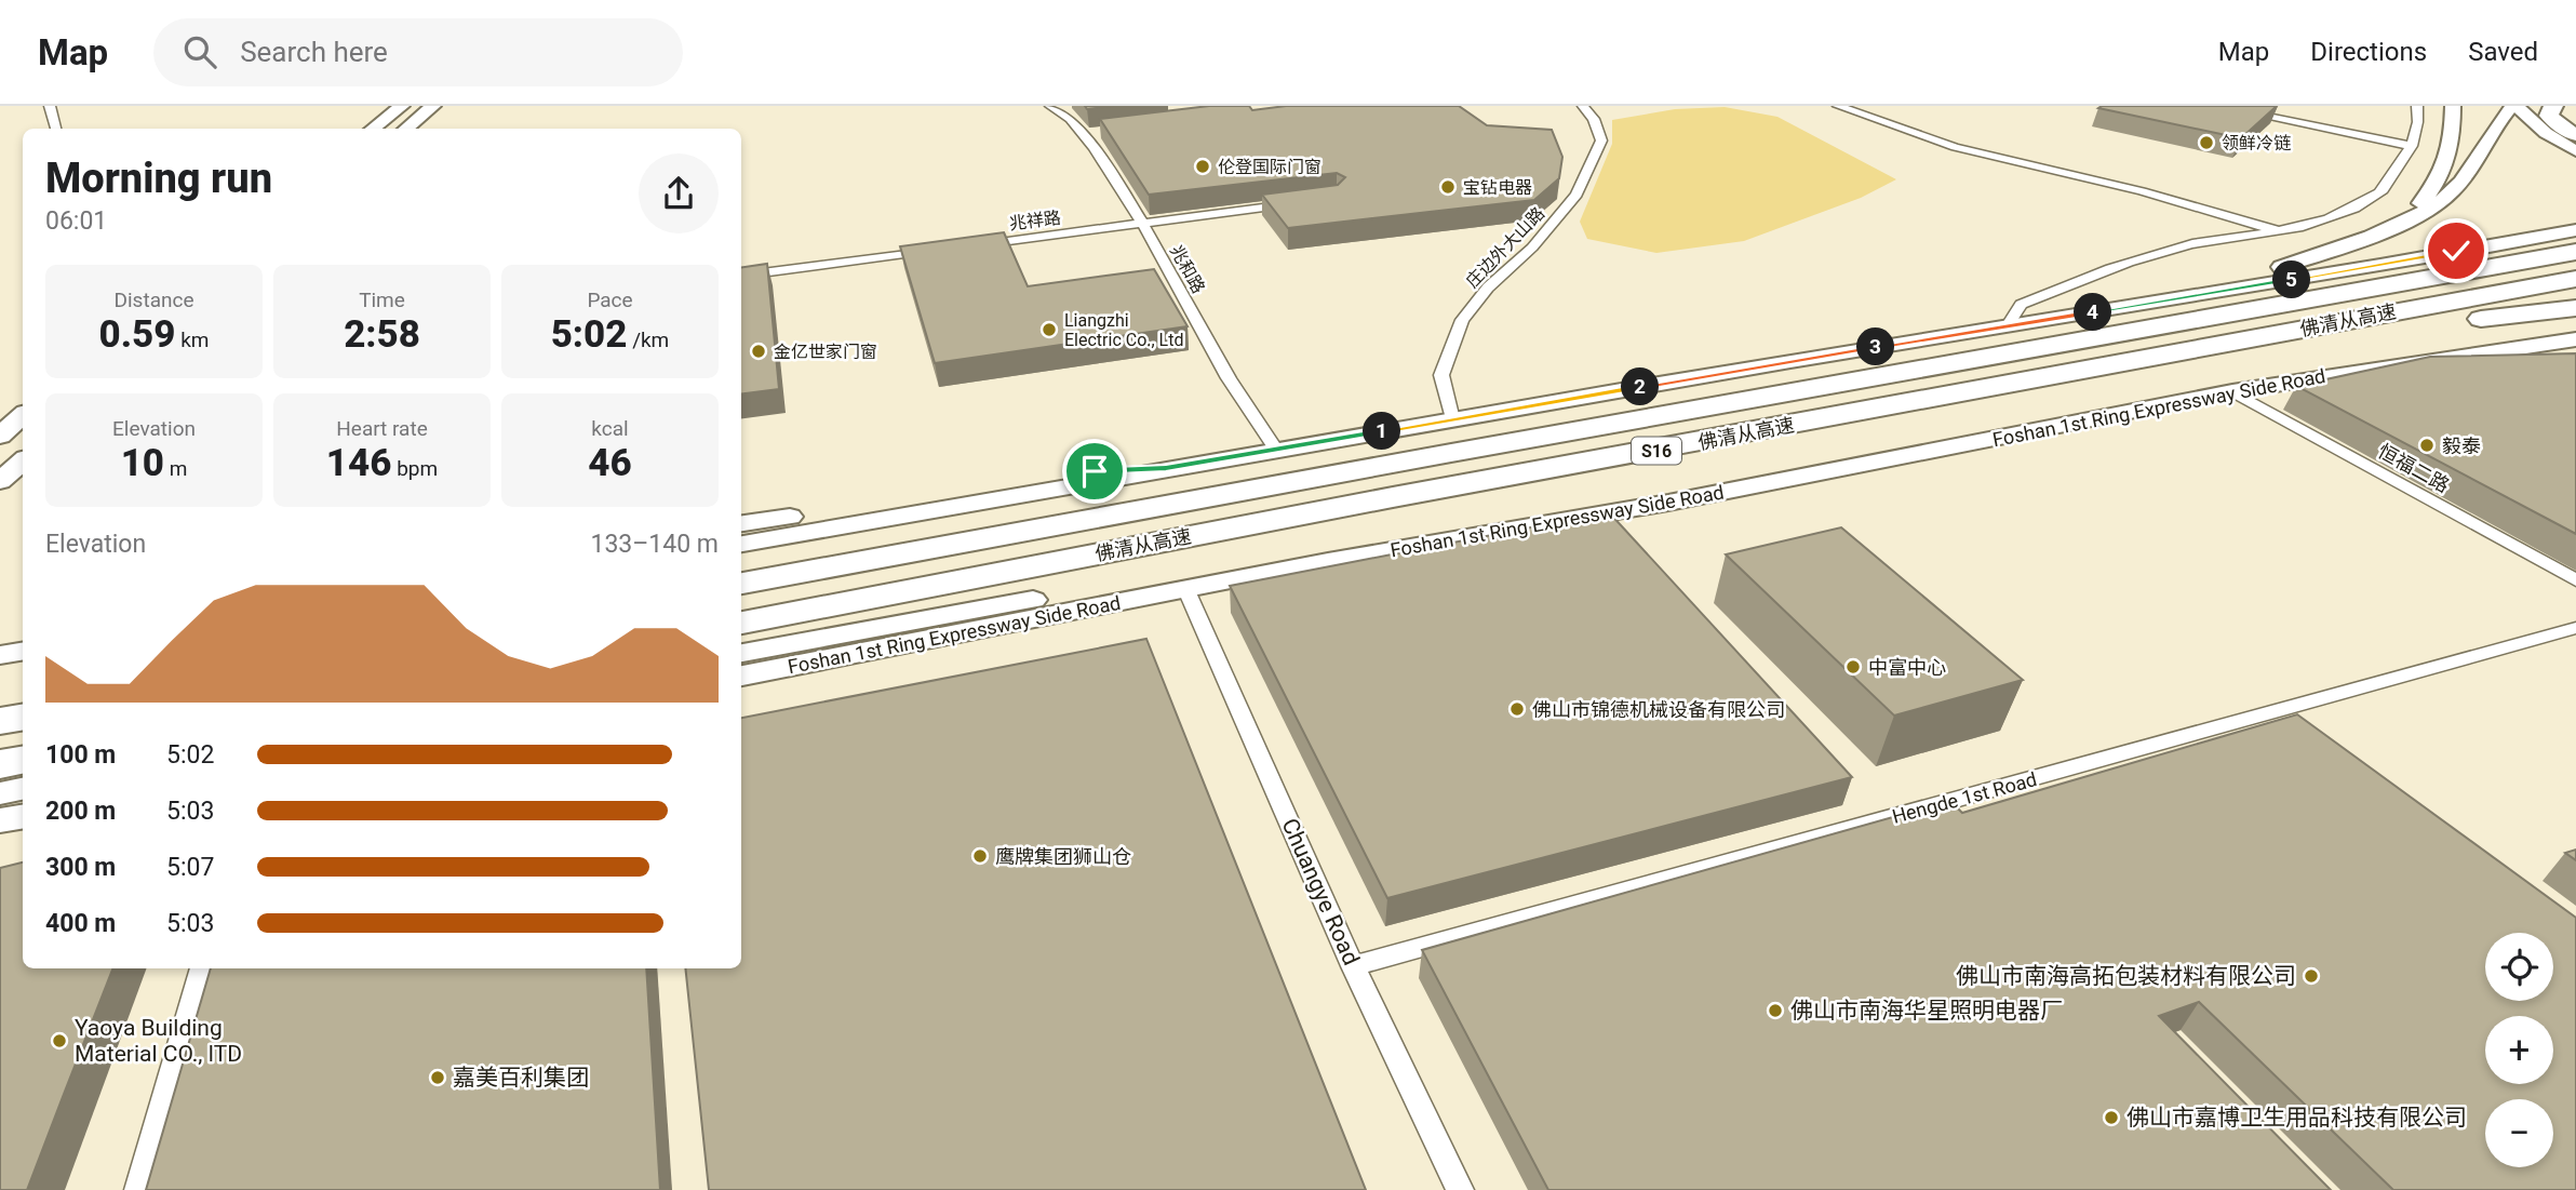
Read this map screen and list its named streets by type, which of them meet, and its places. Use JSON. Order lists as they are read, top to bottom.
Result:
{
  "streets": {
    "highway": ["佛清从高速", "S16"],
    "main road": ["Foshan 1st Ring Expressway Side Road"],
    "street": [
      "兆祥路",
      "庄边外大山路",
      "兆和路",
      "恒福二路",
      "Hengde 1st Road",
      "Chuangye Road"
    ]
  },
  "crossings": [
    ["兆祥路", "兆和路"],
    ["Foshan 1st Ring Expressway Side Road", "恒福二路"],
    ["Foshan 1st Ring Expressway Side Road", "Chuangye Road"],
    ["Hengde 1st Road", "Chuangye Road"]
  ],
  "places": [
    "领鲜冷链",
    "伦登国际门窗",
    "宝钻电器",
    "Liangzhi Electric Co., Ltd",
    "金亿世家门窗",
    "毅泰",
    "中富中心",
    "佛山市锦德机械设备有限公司",
    "鹰牌集团狮山仓",
    "佛山市南海高拓包装材料有限公司",
    "佛山市南海华星照明电器厂",
    "Yaoya Building Material CO., lTD",
    "嘉美百利集团",
    "佛山市嘉博卫生用品科技有限公司"
  ],
  "page": {
    "header": "Map",
    "search": "Search here",
    "nav": ["Map", "Directions", "Saved"],
    "heading": ["Morning run", "06:01"],
    "stats": [
      ["Distance", "0.59 km"],
      ["Time", "2:58"],
      ["Pace", "5:02 /km"],
      ["Elevation", "10 m"],
      ["Heart rate", "146 bpm"],
      ["kcal", "46"]
    ],
    "pins": [
      "5",
      "4",
      "3",
      "2",
      "1"
    ],
    "chart": ["Elevation", "133–140 m"],
    "list": [
      {
        "name": "100 m",
        "note": "5:02"
      },
      {
        "name": "200 m",
        "note": "5:03"
      },
      {
        "name": "300 m",
        "note": "5:07"
      },
      {
        "name": "400 m",
        "note": "5:03"
      }
    ],
    "map_buttons": ["+", "−"]
  }
}
